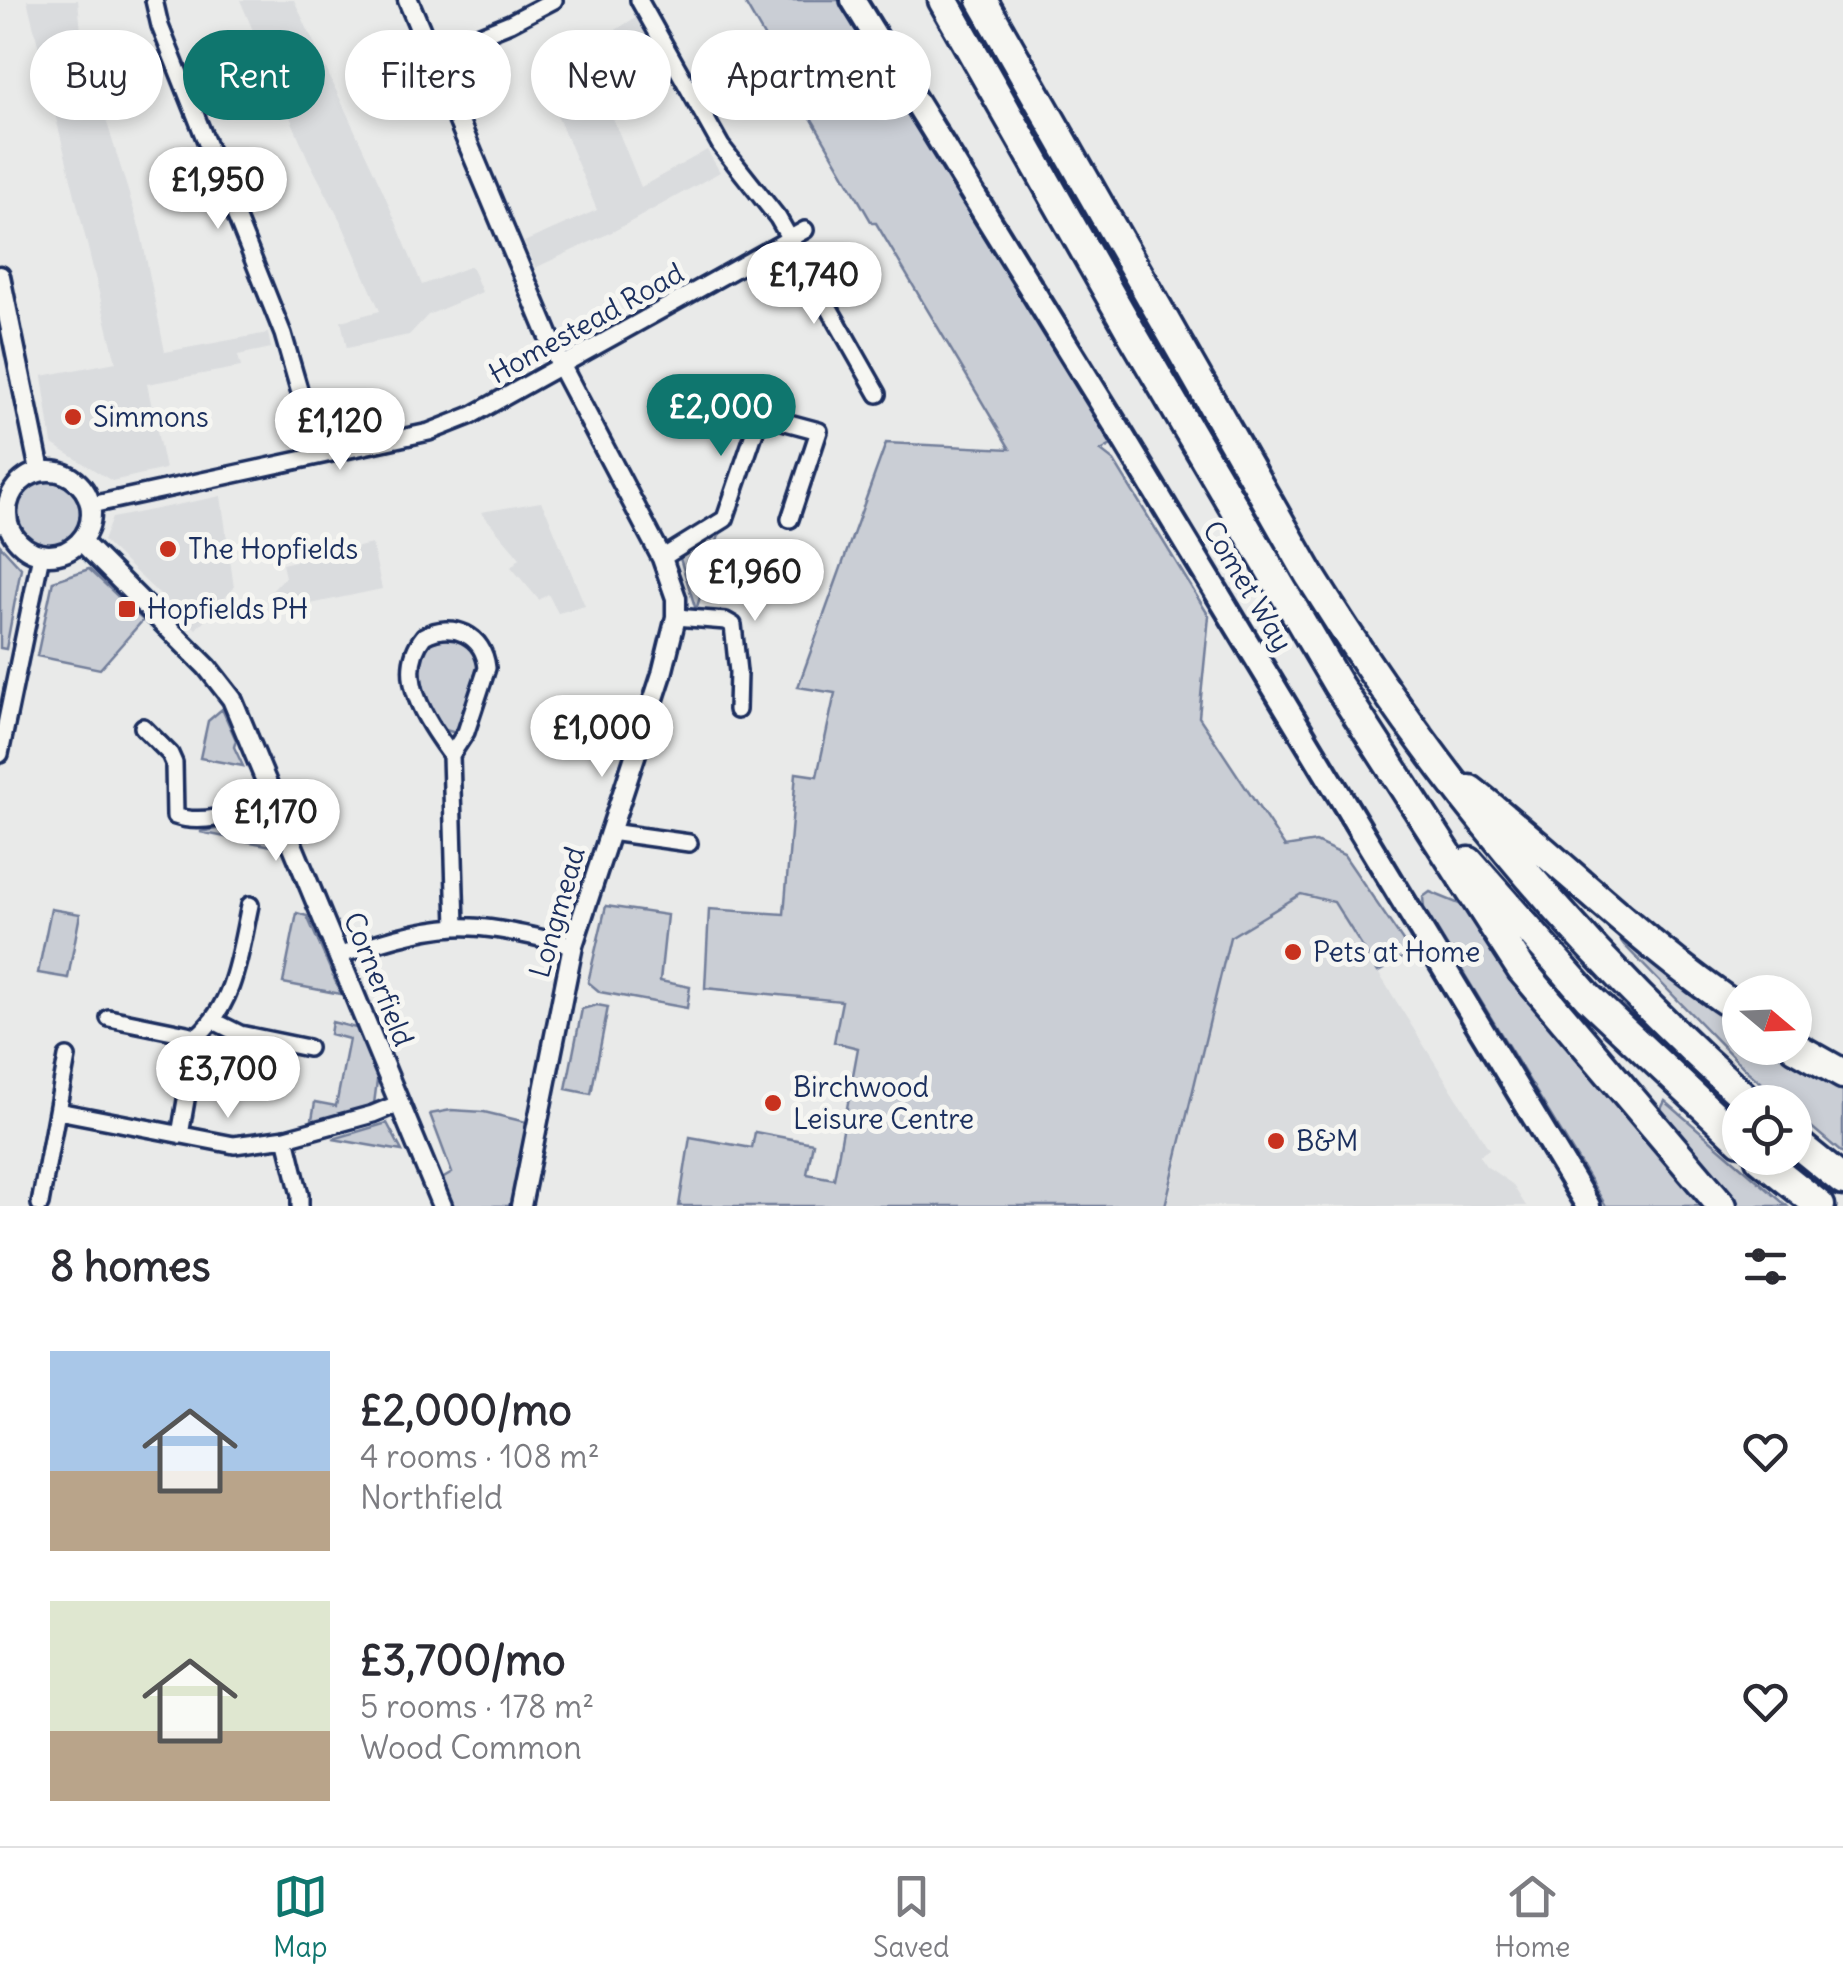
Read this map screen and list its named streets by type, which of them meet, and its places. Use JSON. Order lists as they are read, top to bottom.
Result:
{
  "streets": {
    "main road": ["Comet Way"],
    "street": ["Homestead Road", "Longmead", "Cornerfield"]
  },
  "crossings": [
    ["Homestead Road", "Longmead"],
    ["Homestead Road", "Cornerfield"]
  ],
  "places": {
    "other": [
      "Simmons",
      "The Hopfields",
      "Pets at Home",
      "Birchwood Leisure Centre",
      "B&M"
    ],
    "transit": ["Hopfields PH"]
  },
  "north": "right",
  "page": {
    "chip": [
      "Buy",
      "Rent",
      "Filters",
      "New",
      "Apartment"
    ],
    "price": [
      "£1,950",
      "£1,740",
      "£2,000",
      "£1,120",
      "£1,960",
      "£1,000",
      "£1,170",
      "£3,700"
    ],
    "heading": "8 homes",
    "list": [
      {
        "name": "£2,000/mo",
        "note": "4 rooms · 108 m² · Northfield"
      },
      {
        "name": "£3,700/mo",
        "note": "5 rooms · 178 m² · Wood Common"
      }
    ],
    "tabs": ["Map", "Saved", "Home"]
  }
}
